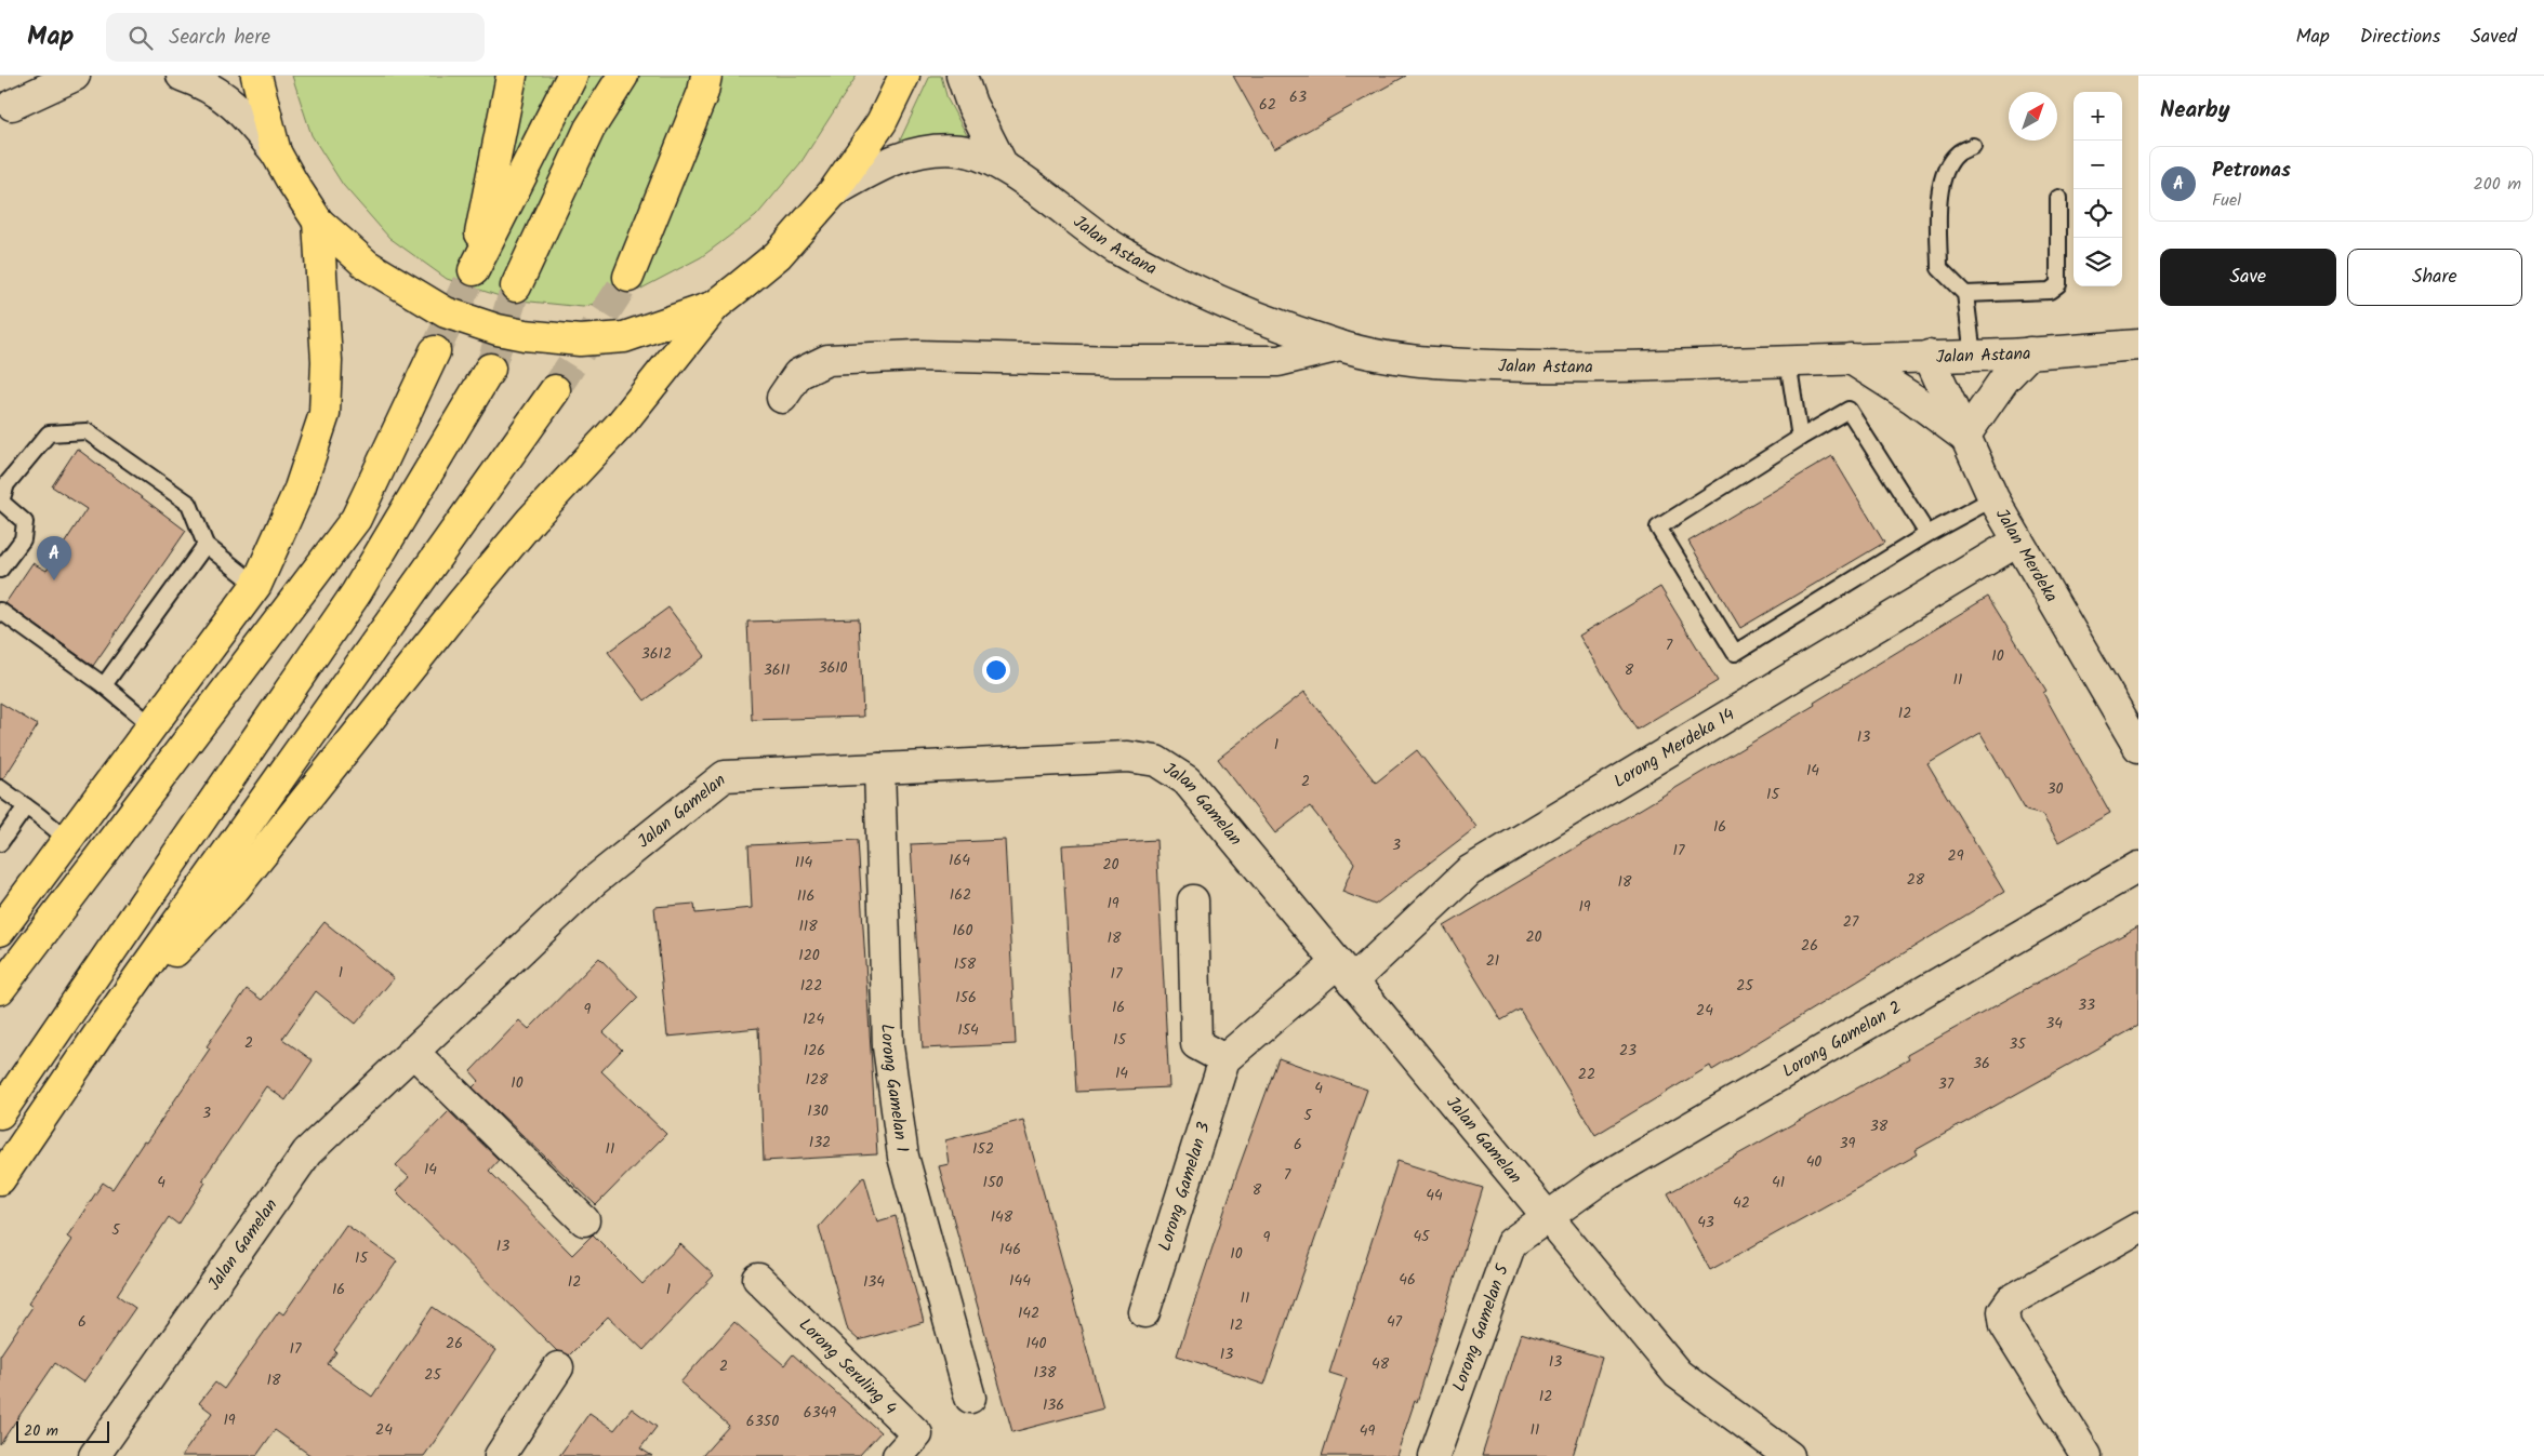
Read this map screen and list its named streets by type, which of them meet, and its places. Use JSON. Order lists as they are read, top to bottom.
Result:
{
  "streets": {
    "street": [
      "Jalan Astana",
      "Jalan Merdeka",
      "Lorong Merdeka 14",
      "Jalan Gamelan",
      "Lorong Gamelan 2",
      "Lorong Gamelan 1",
      "Lorong Gamelan 3",
      "Lorong Gamelan 5",
      "Lorong Seruling 4"
    ]
  },
  "crossings": [
    ["Jalan Astana", "Jalan Merdeka"],
    ["Jalan Merdeka", "Lorong Merdeka 14"],
    ["Lorong Merdeka 14", "Jalan Gamelan"],
    ["Jalan Gamelan", "Lorong Gamelan 2"],
    ["Jalan Gamelan", "Lorong Gamelan 1"],
    ["Jalan Gamelan", "Lorong Gamelan 5"],
    ["Lorong Gamelan 2", "Lorong Gamelan 5"]
  ],
  "house_numbers": [
    "63",
    "62",
    "7",
    "3612",
    "10",
    "3610",
    "3611",
    "8",
    "11",
    "12",
    "13",
    "1",
    "14",
    "2",
    "30",
    "15",
    "16",
    "3",
    "17",
    "29",
    "164",
    "114",
    "20",
    "28",
    "18",
    "162",
    "116",
    "19",
    "19",
    "27",
    "118",
    "160",
    "20",
    "18",
    "26",
    "120",
    "21",
    "158",
    "1",
    "17",
    "122",
    "25",
    "156",
    "33",
    "16",
    "9",
    "24",
    "124",
    "34",
    "154",
    "15",
    "2",
    "35",
    "126",
    "23",
    "36",
    "14",
    "22",
    "128",
    "10",
    "37",
    "4",
    "130",
    "3",
    "5",
    "38",
    "132",
    "39",
    "6",
    "11",
    "152",
    "40",
    "14",
    "7",
    "4",
    "150",
    "41",
    "8",
    "44",
    "42",
    "148",
    "43",
    "5",
    "45",
    "9",
    "13",
    "146",
    "10",
    "15",
    "46",
    "144",
    "12",
    "134",
    "16",
    "1",
    "11",
    "142",
    "6",
    "47",
    "12",
    "26",
    "140",
    "17",
    "13",
    "13",
    "48",
    "2",
    "138",
    "25",
    "18",
    "12",
    "136",
    "6349",
    "19",
    "6350",
    "24",
    "11",
    "49"
  ],
  "scale_bar": "20 m",
  "north": "top right",
  "page": {
    "header": "Map",
    "search": "Search here",
    "nav": ["Map", "Directions", "Saved"],
    "heading": "Nearby",
    "map_buttons": ["+", "−"],
    "list": [
      {
        "mark": "A",
        "name": "Petronas",
        "note": "Fuel",
        "value": "200 m"
      }
    ],
    "buttons": ["Save", "Share"],
    "pins": "A",
    "scale": "20 m"
  }
}
